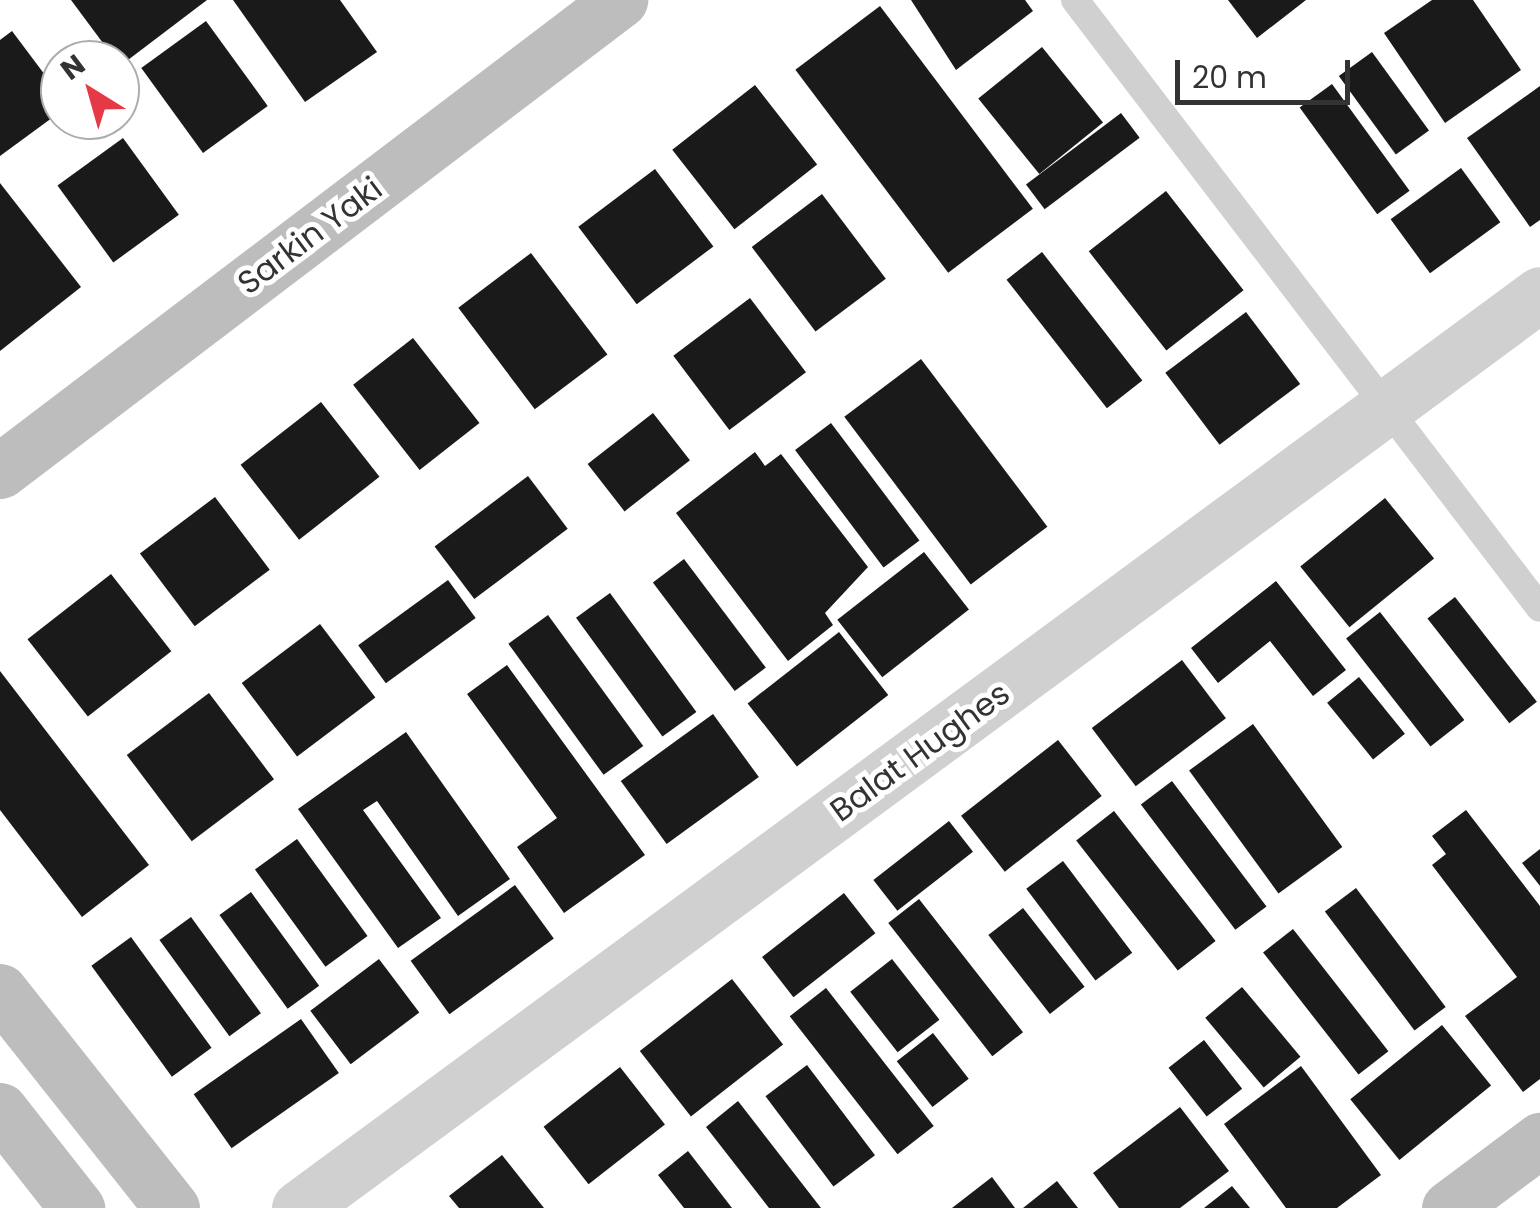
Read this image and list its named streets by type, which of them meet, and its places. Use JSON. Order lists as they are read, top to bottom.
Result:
{
  "streets": {
    "street": ["Sarkin Yaki", "Balat Hughes"]
  },
  "scale_bar": "20 m",
  "north": "top left"
}
